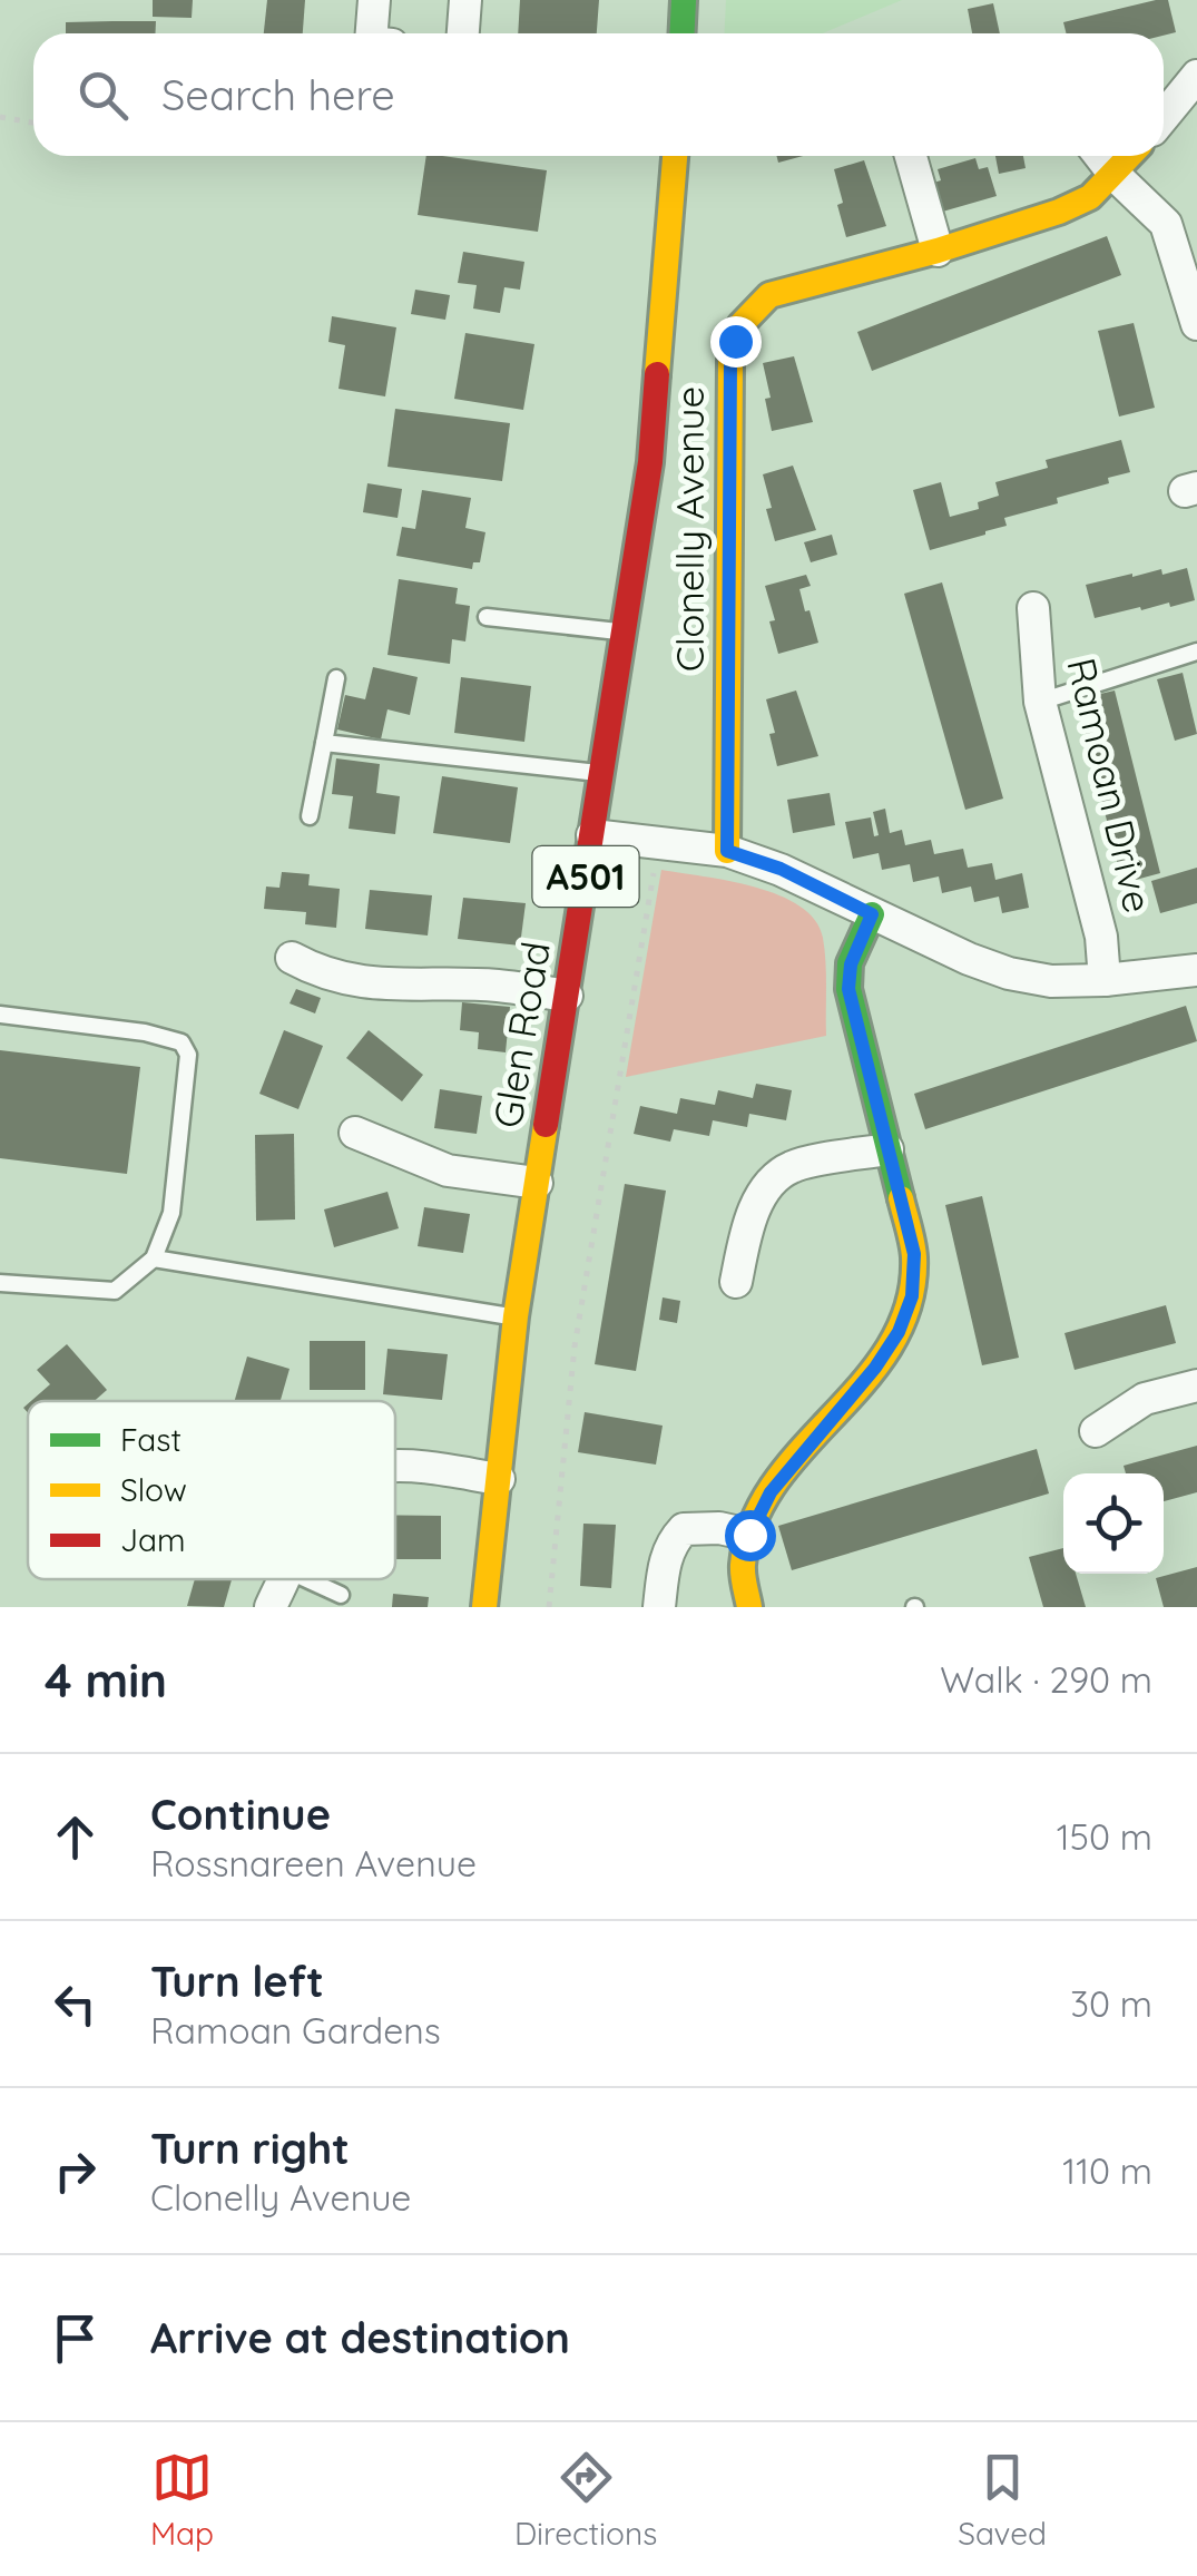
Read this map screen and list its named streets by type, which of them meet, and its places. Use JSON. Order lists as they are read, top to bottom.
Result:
{
  "streets": {
    "street": [
      "Clonelly Avenue",
      "Ramoan Drive",
      "A501",
      "Glen Road"
    ]
  },
  "legend": ["Fast", "Slow", "Jam"],
  "page": {
    "search": "Search here",
    "heading": ["4 min", "Walk · 290 m"],
    "list": [
      ["Continue", "Rossnareen Avenue", "150 m"],
      ["Turn left", "Ramoan Gardens", "30 m"],
      ["Turn right", "Clonelly Avenue", "110 m"],
      "Arrive at destination"
    ],
    "nav": ["Map", "Directions", "Saved"]
  }
}
